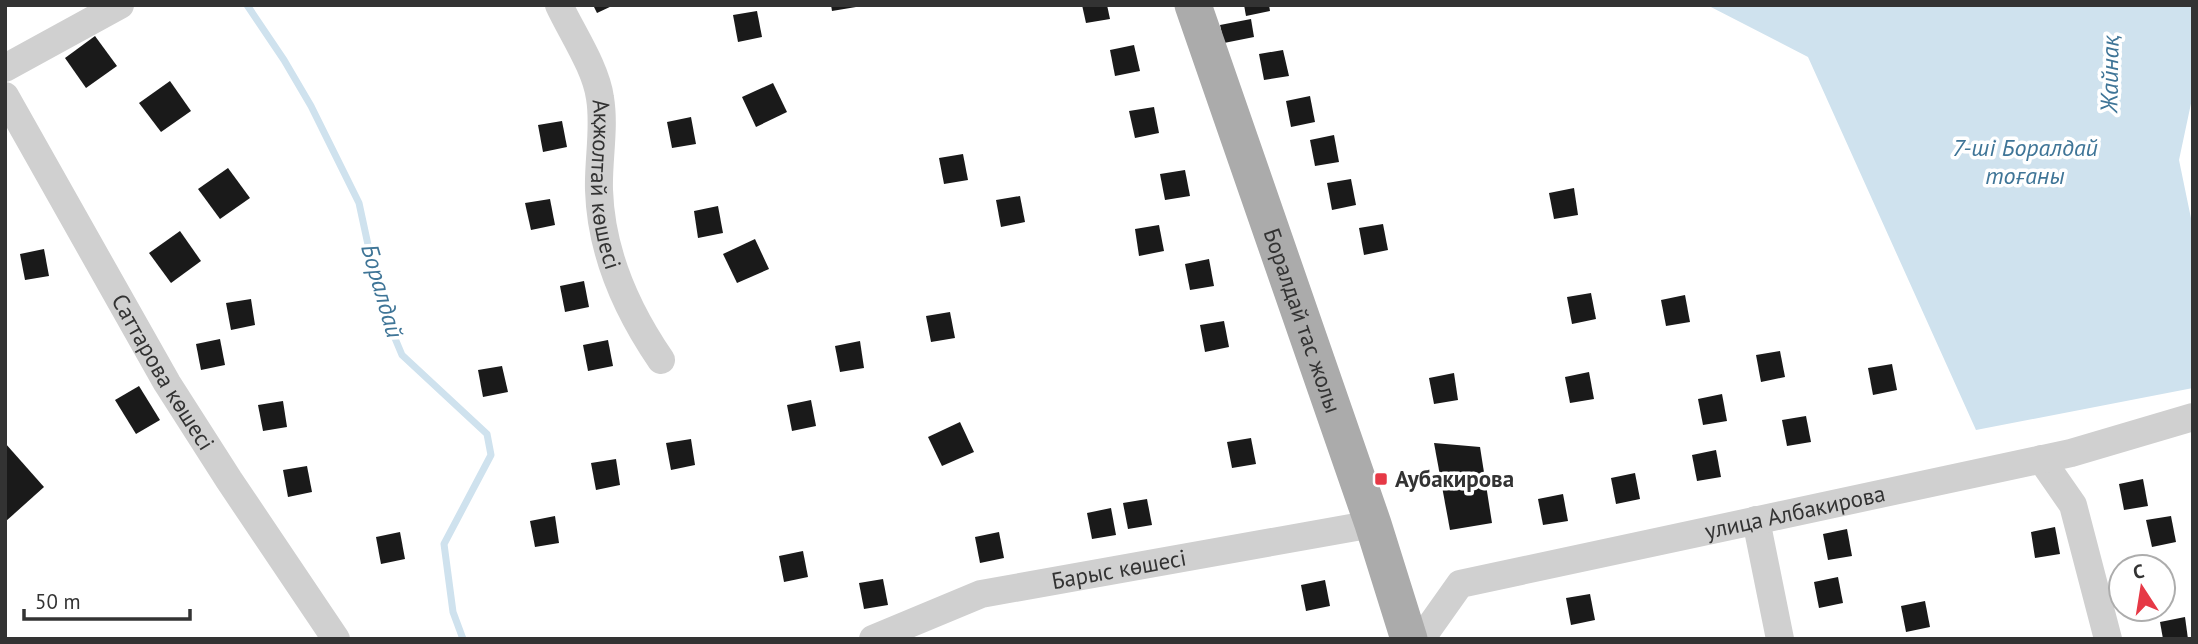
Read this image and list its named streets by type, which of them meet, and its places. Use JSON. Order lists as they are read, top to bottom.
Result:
{
  "streets": {
    "main road": ["Боралдай тас жолы"],
    "street": [
      "Ақжолтай көшесі",
      "Саттарова көшесі",
      "улица Албакирова",
      "Барыс көшесі"
    ]
  },
  "crossings": [
    ["Боралдай тас жолы", "Барыс көшесі"]
  ],
  "water": ["Жайнақ", "7-ші Боралдай тоғаны", "Боралдай"],
  "places": {
    "transit": ["Аубакирова"]
  },
  "scale_bar": "50 m",
  "north": "top"
}
